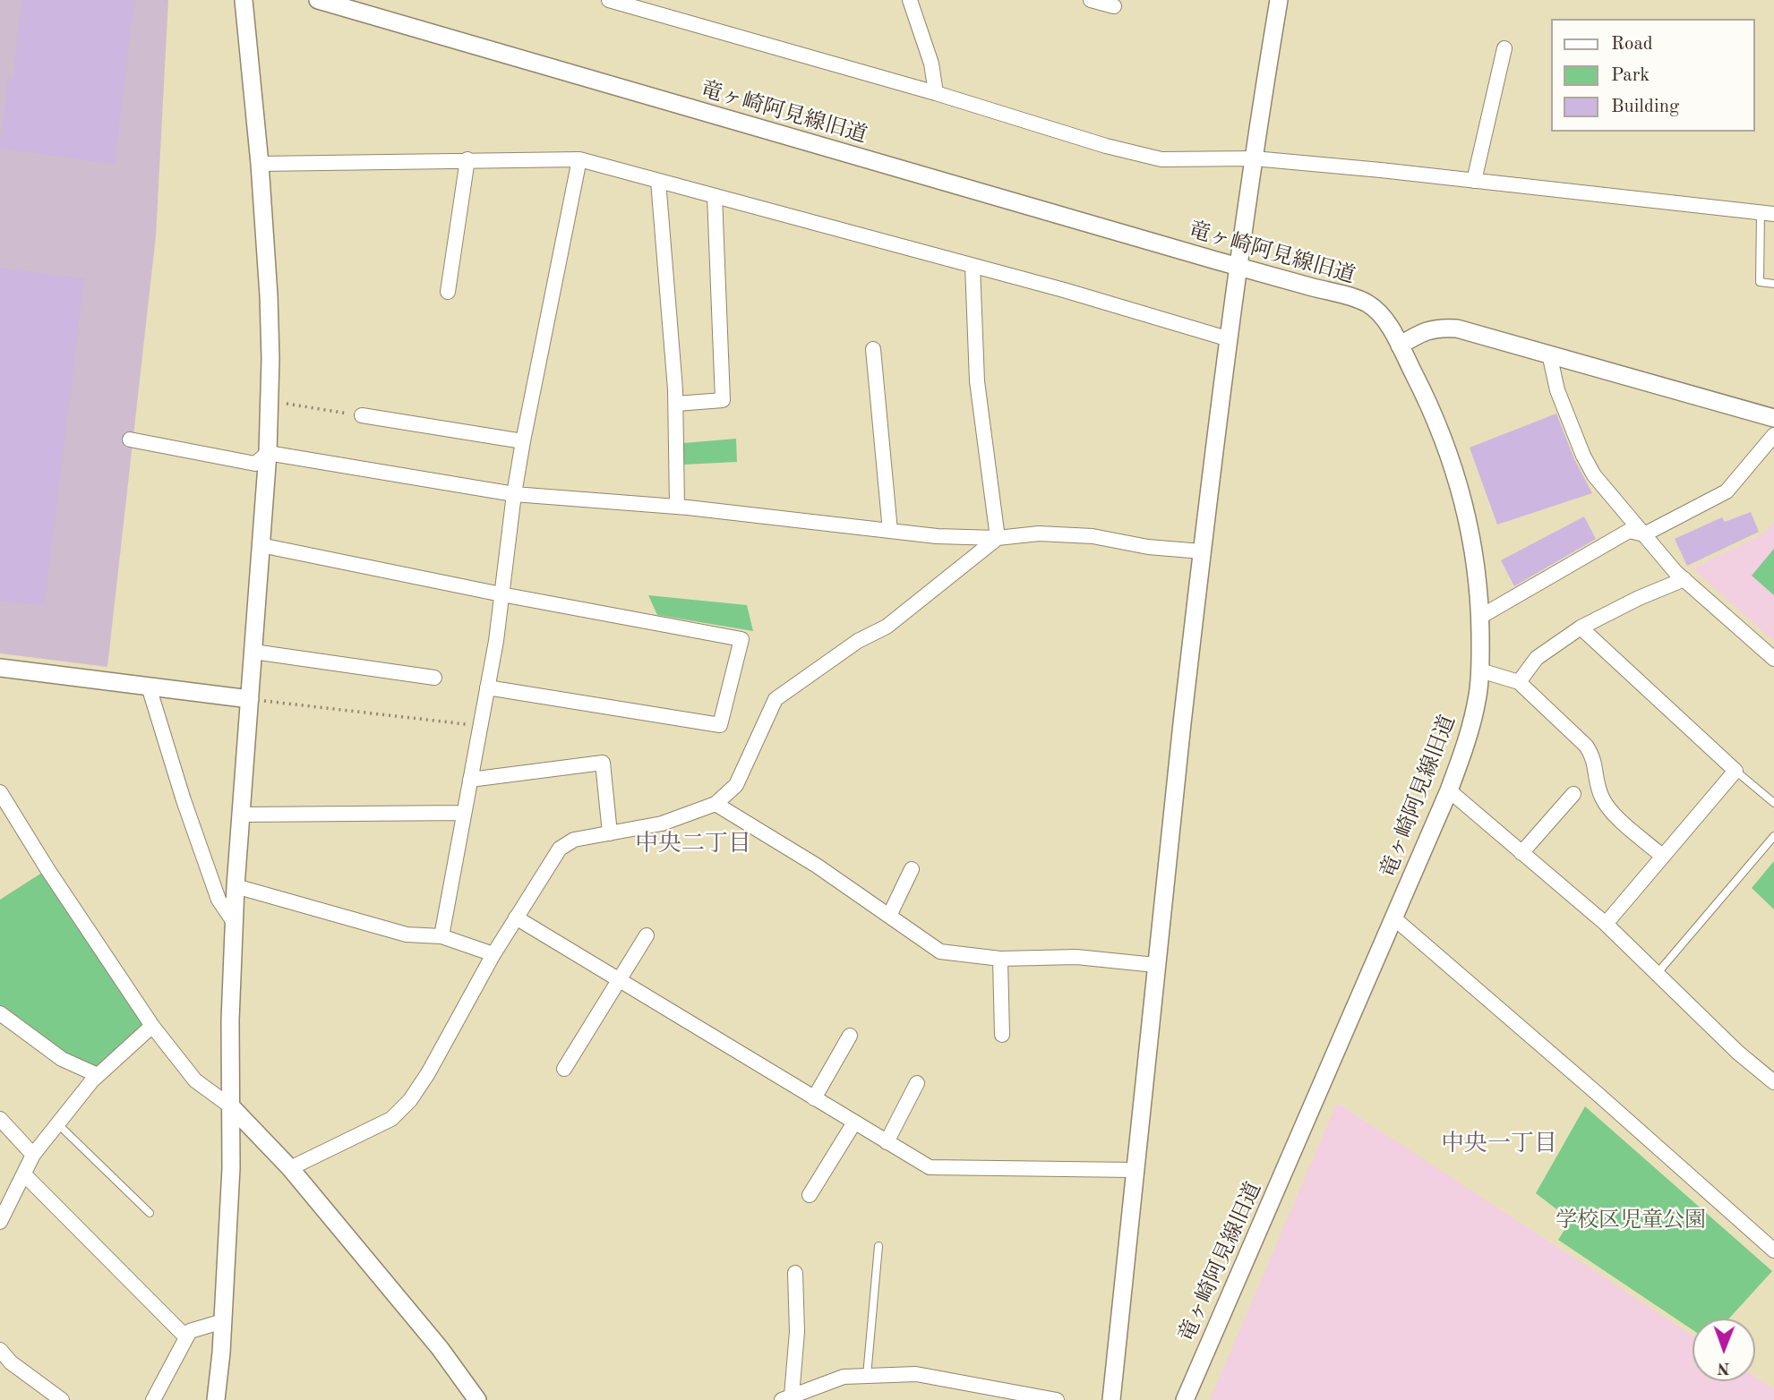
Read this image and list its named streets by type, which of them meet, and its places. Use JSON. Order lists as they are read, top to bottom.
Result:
{
  "streets": {
    "street": ["竜ヶ崎阿見線旧道"]
  },
  "districts": ["中央二丁目", "中央一丁目"],
  "parks": ["学校区児童公園"],
  "legend": ["Road", "Park", "Building"],
  "north": "bottom"
}
